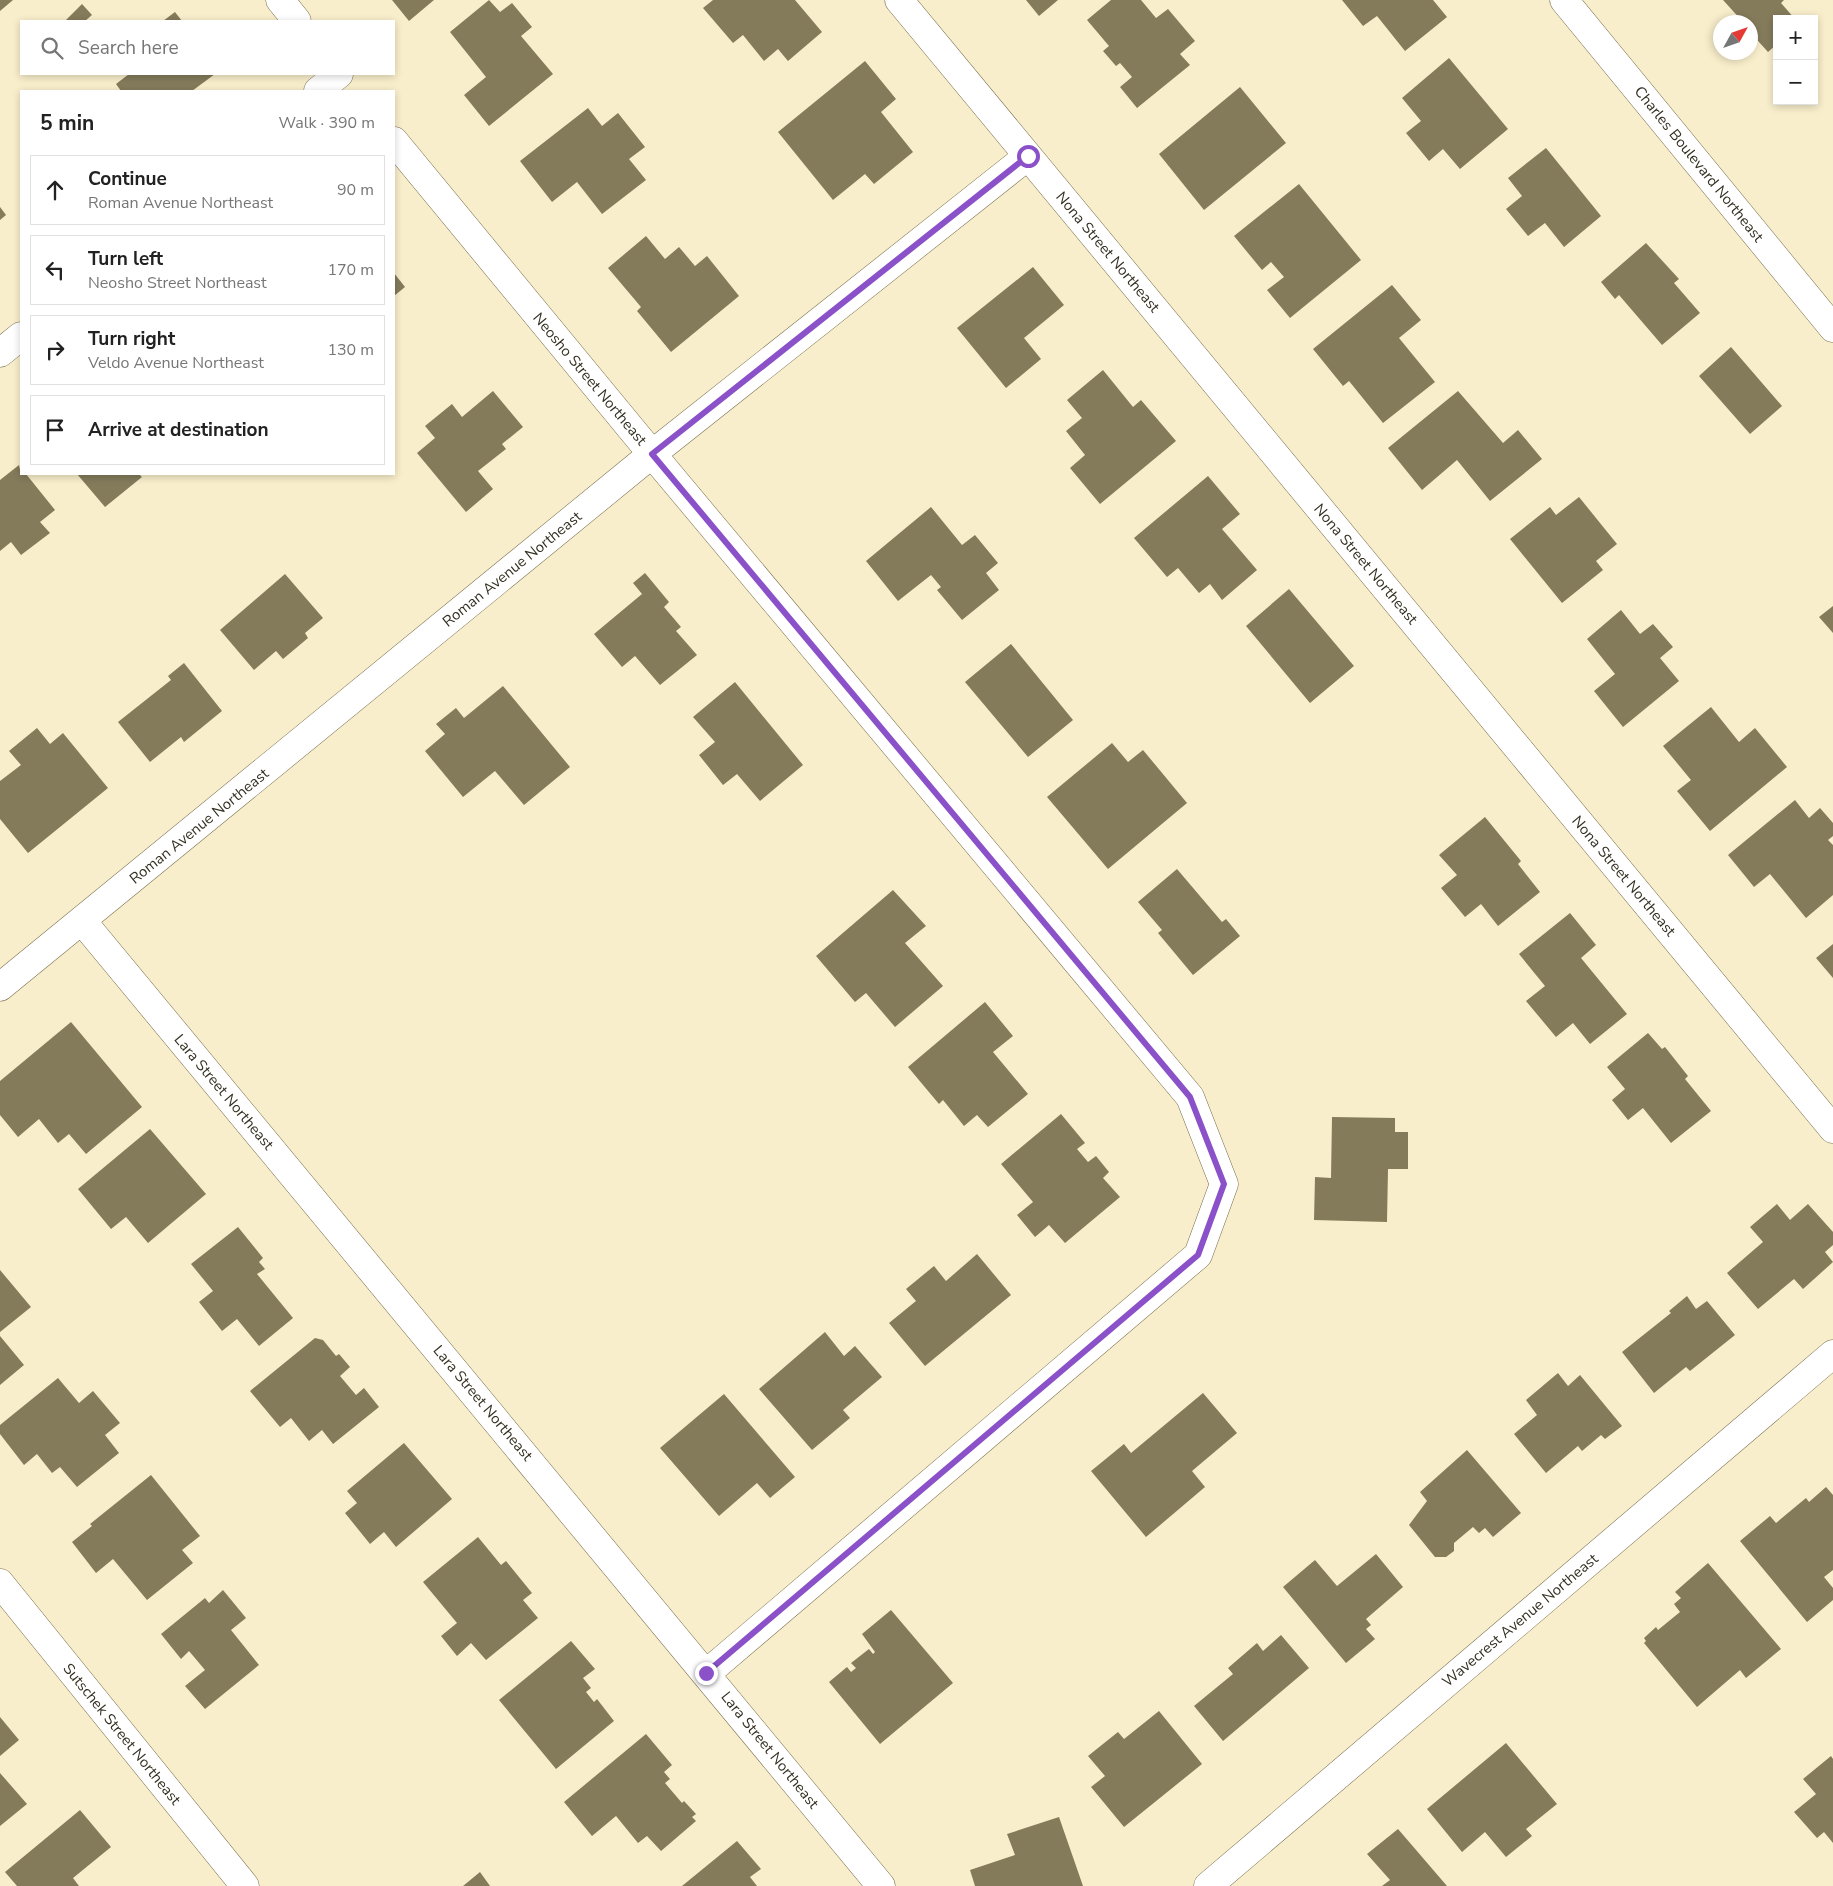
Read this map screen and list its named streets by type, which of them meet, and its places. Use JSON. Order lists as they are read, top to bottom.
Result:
{
  "streets": {
    "street": [
      "Charles Boulevard Northeast",
      "Nona Street Northeast",
      "Neosho Street Northeast",
      "Roman Avenue Northeast",
      "Lara Street Northeast",
      "Wavecrest Avenue Northeast",
      "Sutschek Street Northeast"
    ]
  },
  "crossings": [
    ["Nona Street Northeast", "Roman Avenue Northeast"],
    ["Neosho Street Northeast", "Roman Avenue Northeast"],
    ["Neosho Street Northeast", "Lara Street Northeast"],
    ["Roman Avenue Northeast", "Lara Street Northeast"]
  ],
  "north": "top right",
  "page": {
    "map_buttons": ["+", "−"],
    "search": "Search here",
    "heading": ["5 min", "Walk · 390 m"],
    "list": [
      ["Continue", "Roman Avenue Northeast", "90 m"],
      ["Turn left", "Neosho Street Northeast", "170 m"],
      ["Turn right", "Veldo Avenue Northeast", "130 m"],
      "Arrive at destination"
    ]
  }
}
